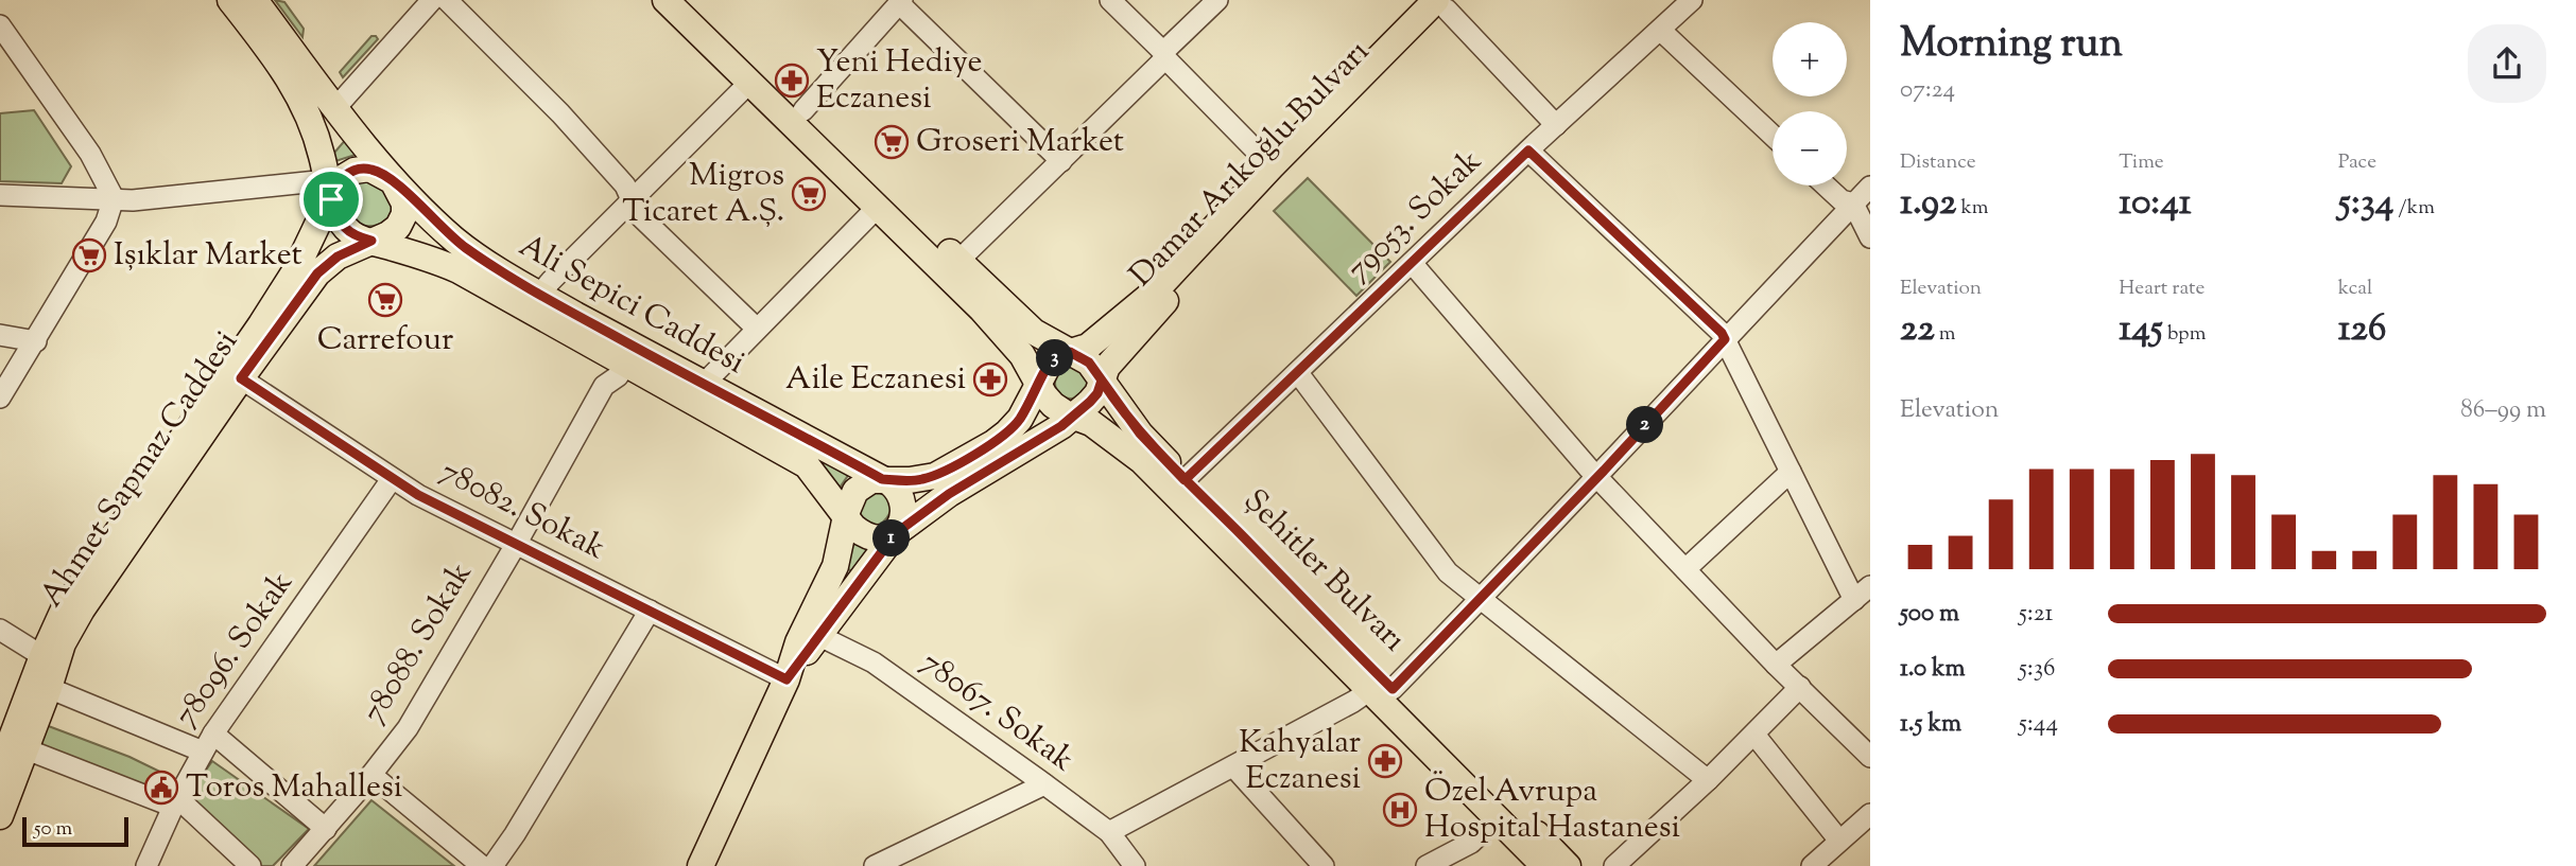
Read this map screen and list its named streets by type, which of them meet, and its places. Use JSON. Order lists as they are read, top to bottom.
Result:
{
  "streets": {
    "main road": [
      "Damar Arıkoğlu Bulvarı",
      "Ali Sepici Caddesi",
      "Ahmet Sapmaz Caddesi",
      "Şehitler Bulvarı"
    ],
    "street": [
      "79053. Sokak",
      "78082. Sokak",
      "78088. Sokak",
      "78096. Sokak",
      "78067. Sokak"
    ]
  },
  "crossings": [
    ["Damar Arıkoğlu Bulvarı", "Ali Sepici Caddesi"],
    ["Damar Arıkoğlu Bulvarı", "Şehitler Bulvarı"],
    ["79053. Sokak", "Şehitler Bulvarı"],
    ["Ali Sepici Caddesi", "Ahmet Sapmaz Caddesi"],
    ["Ali Sepici Caddesi", "Şehitler Bulvarı"],
    ["Ali Sepici Caddesi", "78088. Sokak"],
    ["Ahmet Sapmaz Caddesi", "78082. Sokak"],
    ["78082. Sokak", "78088. Sokak"],
    ["78082. Sokak", "78096. Sokak"]
  ],
  "places": {
    "pharmacy": ["Yeni Hediye Eczanesi", "Aile Eczanesi", "Kahyalar Eczanesi"],
    "supermarket": [
      "Groseri Market",
      "Migros Ticaret A.Ş.",
      "Işıklar Market",
      "Carrefour"
    ],
    "public building": ["Toros Mahallesi"],
    "hospital": ["Özel Avrupa Hospital Hastanesi"]
  },
  "scale_bar": "50 m",
  "page": {
    "heading": ["Morning run", "07:24"],
    "map_buttons": ["+", "−"],
    "stats": [
      ["Distance", "1.92 km"],
      ["Time", "10:41"],
      ["Pace", "5:34 /km"],
      ["Elevation", "22 m"],
      ["Heart rate", "145 bpm"],
      ["kcal", "126"]
    ],
    "pins": ["3", "2", "1"],
    "chart": ["Elevation", "86–99 m"],
    "list": [
      {
        "name": "500 m",
        "note": "5:21"
      },
      {
        "name": "1.0 km",
        "note": "5:36"
      },
      {
        "name": "1.5 km",
        "note": "5:44"
      }
    ],
    "scale": "50 m"
  }
}
